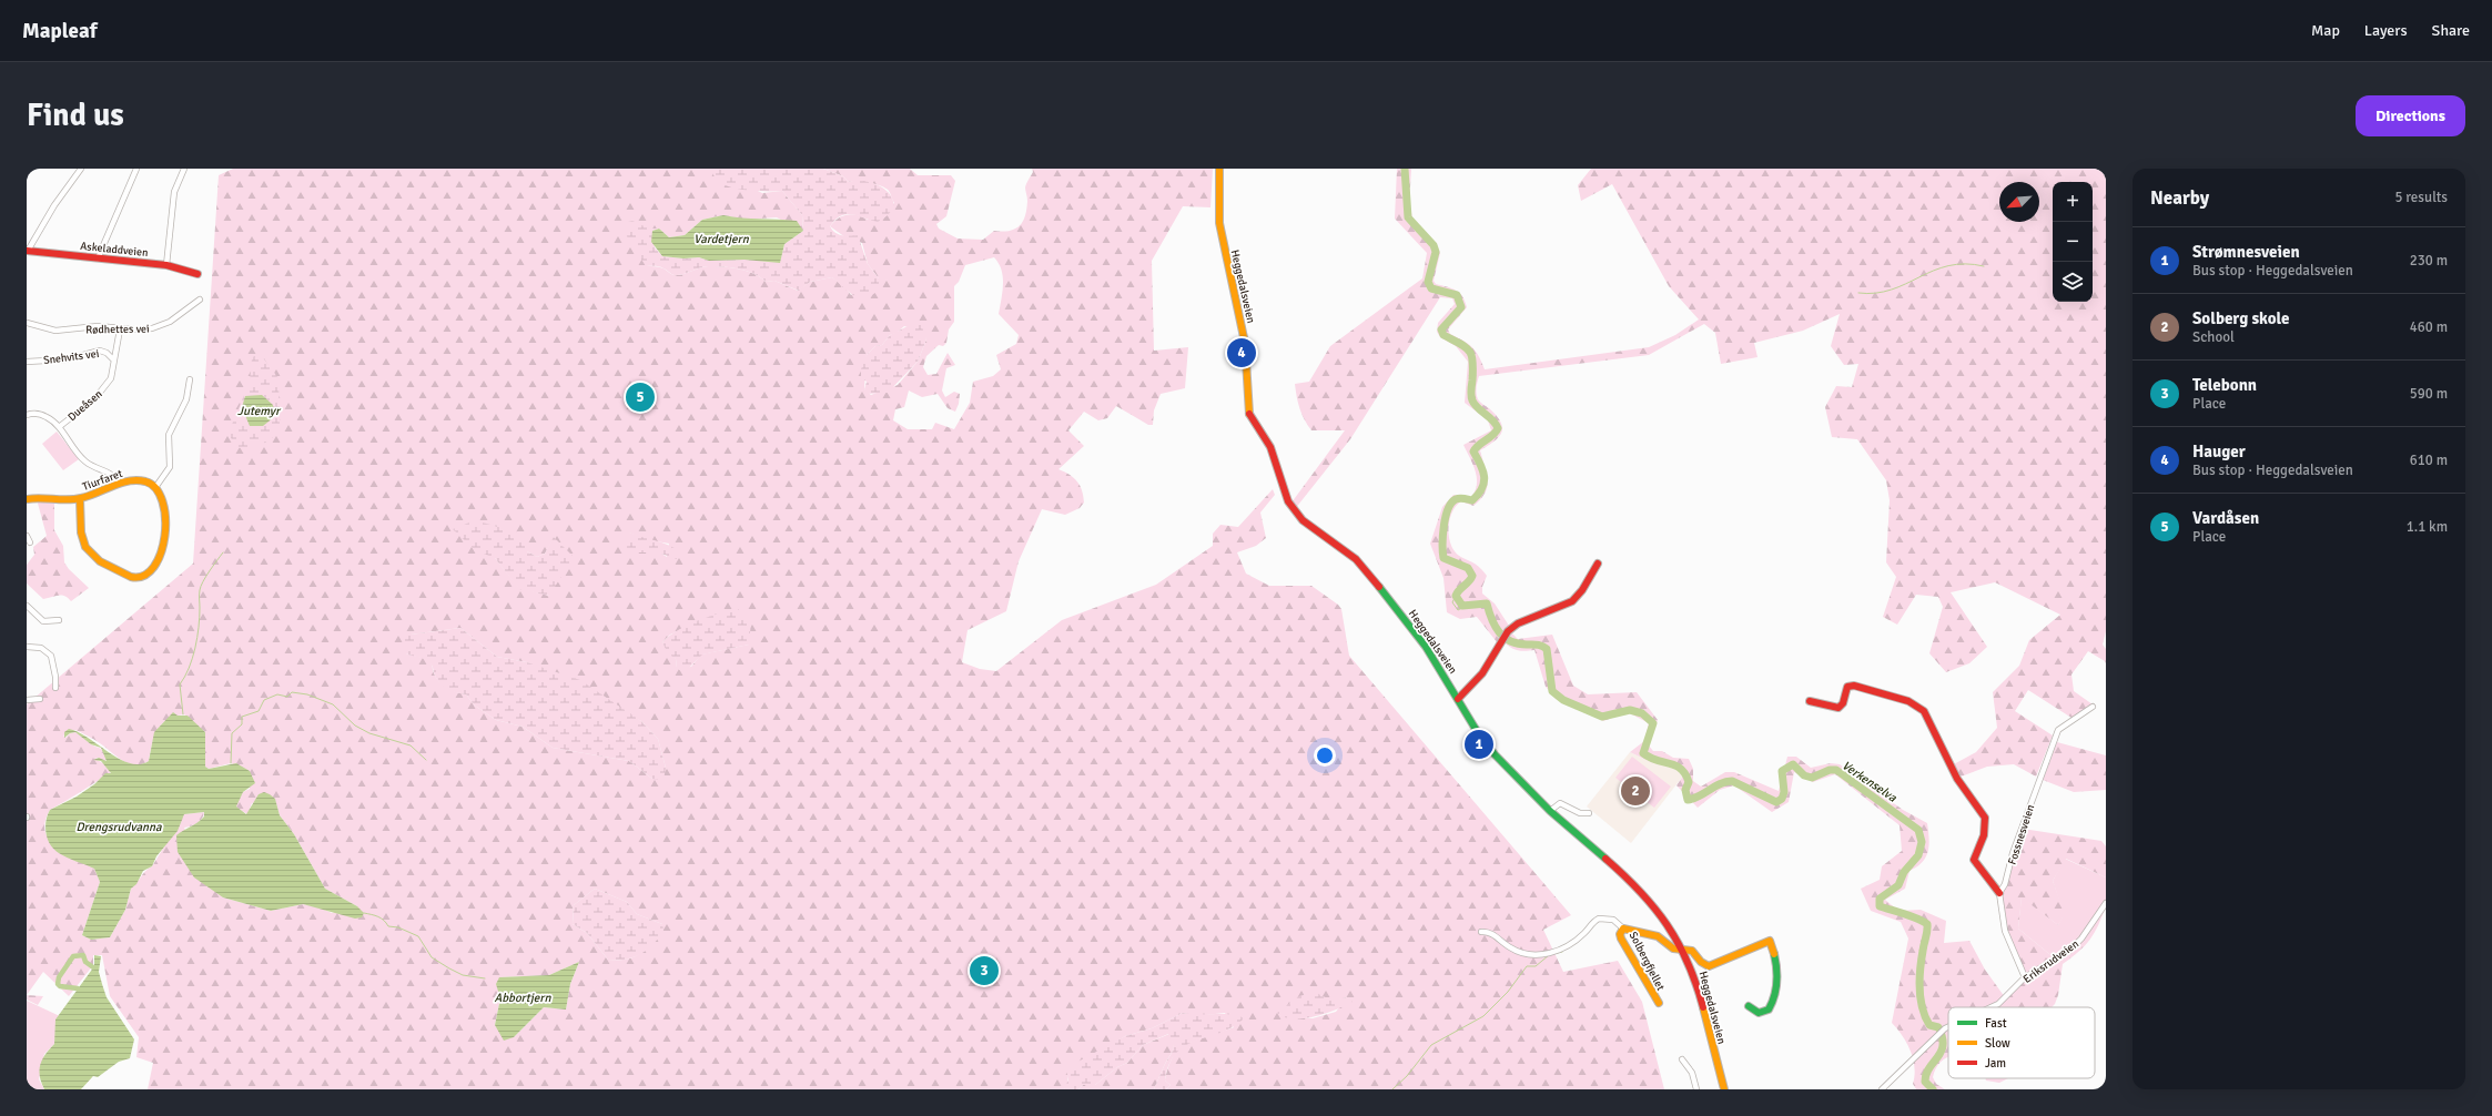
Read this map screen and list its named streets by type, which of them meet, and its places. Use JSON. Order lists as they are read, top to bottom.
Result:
{
  "streets": {
    "street": [
      "Askeladdveien",
      "Heggedalsveien",
      "Rødhettes vei",
      "Snehvits vei",
      "Dueåsen",
      "Tiurfaret",
      "Fossnesveien",
      "Solbergfjellet",
      "Eriksrudveien"
    ]
  },
  "crossings": [
    ["Heggedalsveien", "Solbergfjellet"],
    ["Rødhettes vei", "Dueåsen"],
    ["Snehvits vei", "Dueåsen"],
    ["Dueåsen", "Tiurfaret"]
  ],
  "water": [
    "Vardetjern",
    "Jutemyr",
    "Verkenselva",
    "Drengsrudvanna",
    "Abbortjern"
  ],
  "legend": ["Fast", "Slow", "Jam"],
  "north": "bottom left",
  "page": {
    "header": "Mapleaf",
    "nav": ["Map", "Layers", "Share"],
    "buttons": "Directions",
    "title": "Find us",
    "heading": ["Nearby", "5 results"],
    "map_buttons": ["+", "−"],
    "list": [
      {
        "mark": "1",
        "name": "Strømnesveien",
        "note": "Bus stop · Heggedalsveien",
        "value": "230 m"
      },
      {
        "mark": "2",
        "name": "Solberg skole",
        "note": "School",
        "value": "460 m"
      },
      {
        "mark": "3",
        "name": "Telebonn",
        "note": "Place",
        "value": "590 m"
      },
      {
        "mark": "4",
        "name": "Hauger",
        "note": "Bus stop · Heggedalsveien",
        "value": "610 m"
      },
      {
        "mark": "5",
        "name": "Vardåsen",
        "note": "Place",
        "value": "1.1 km"
      }
    ],
    "pins": [
      "4",
      "5",
      "1",
      "2",
      "3"
    ]
  }
}
